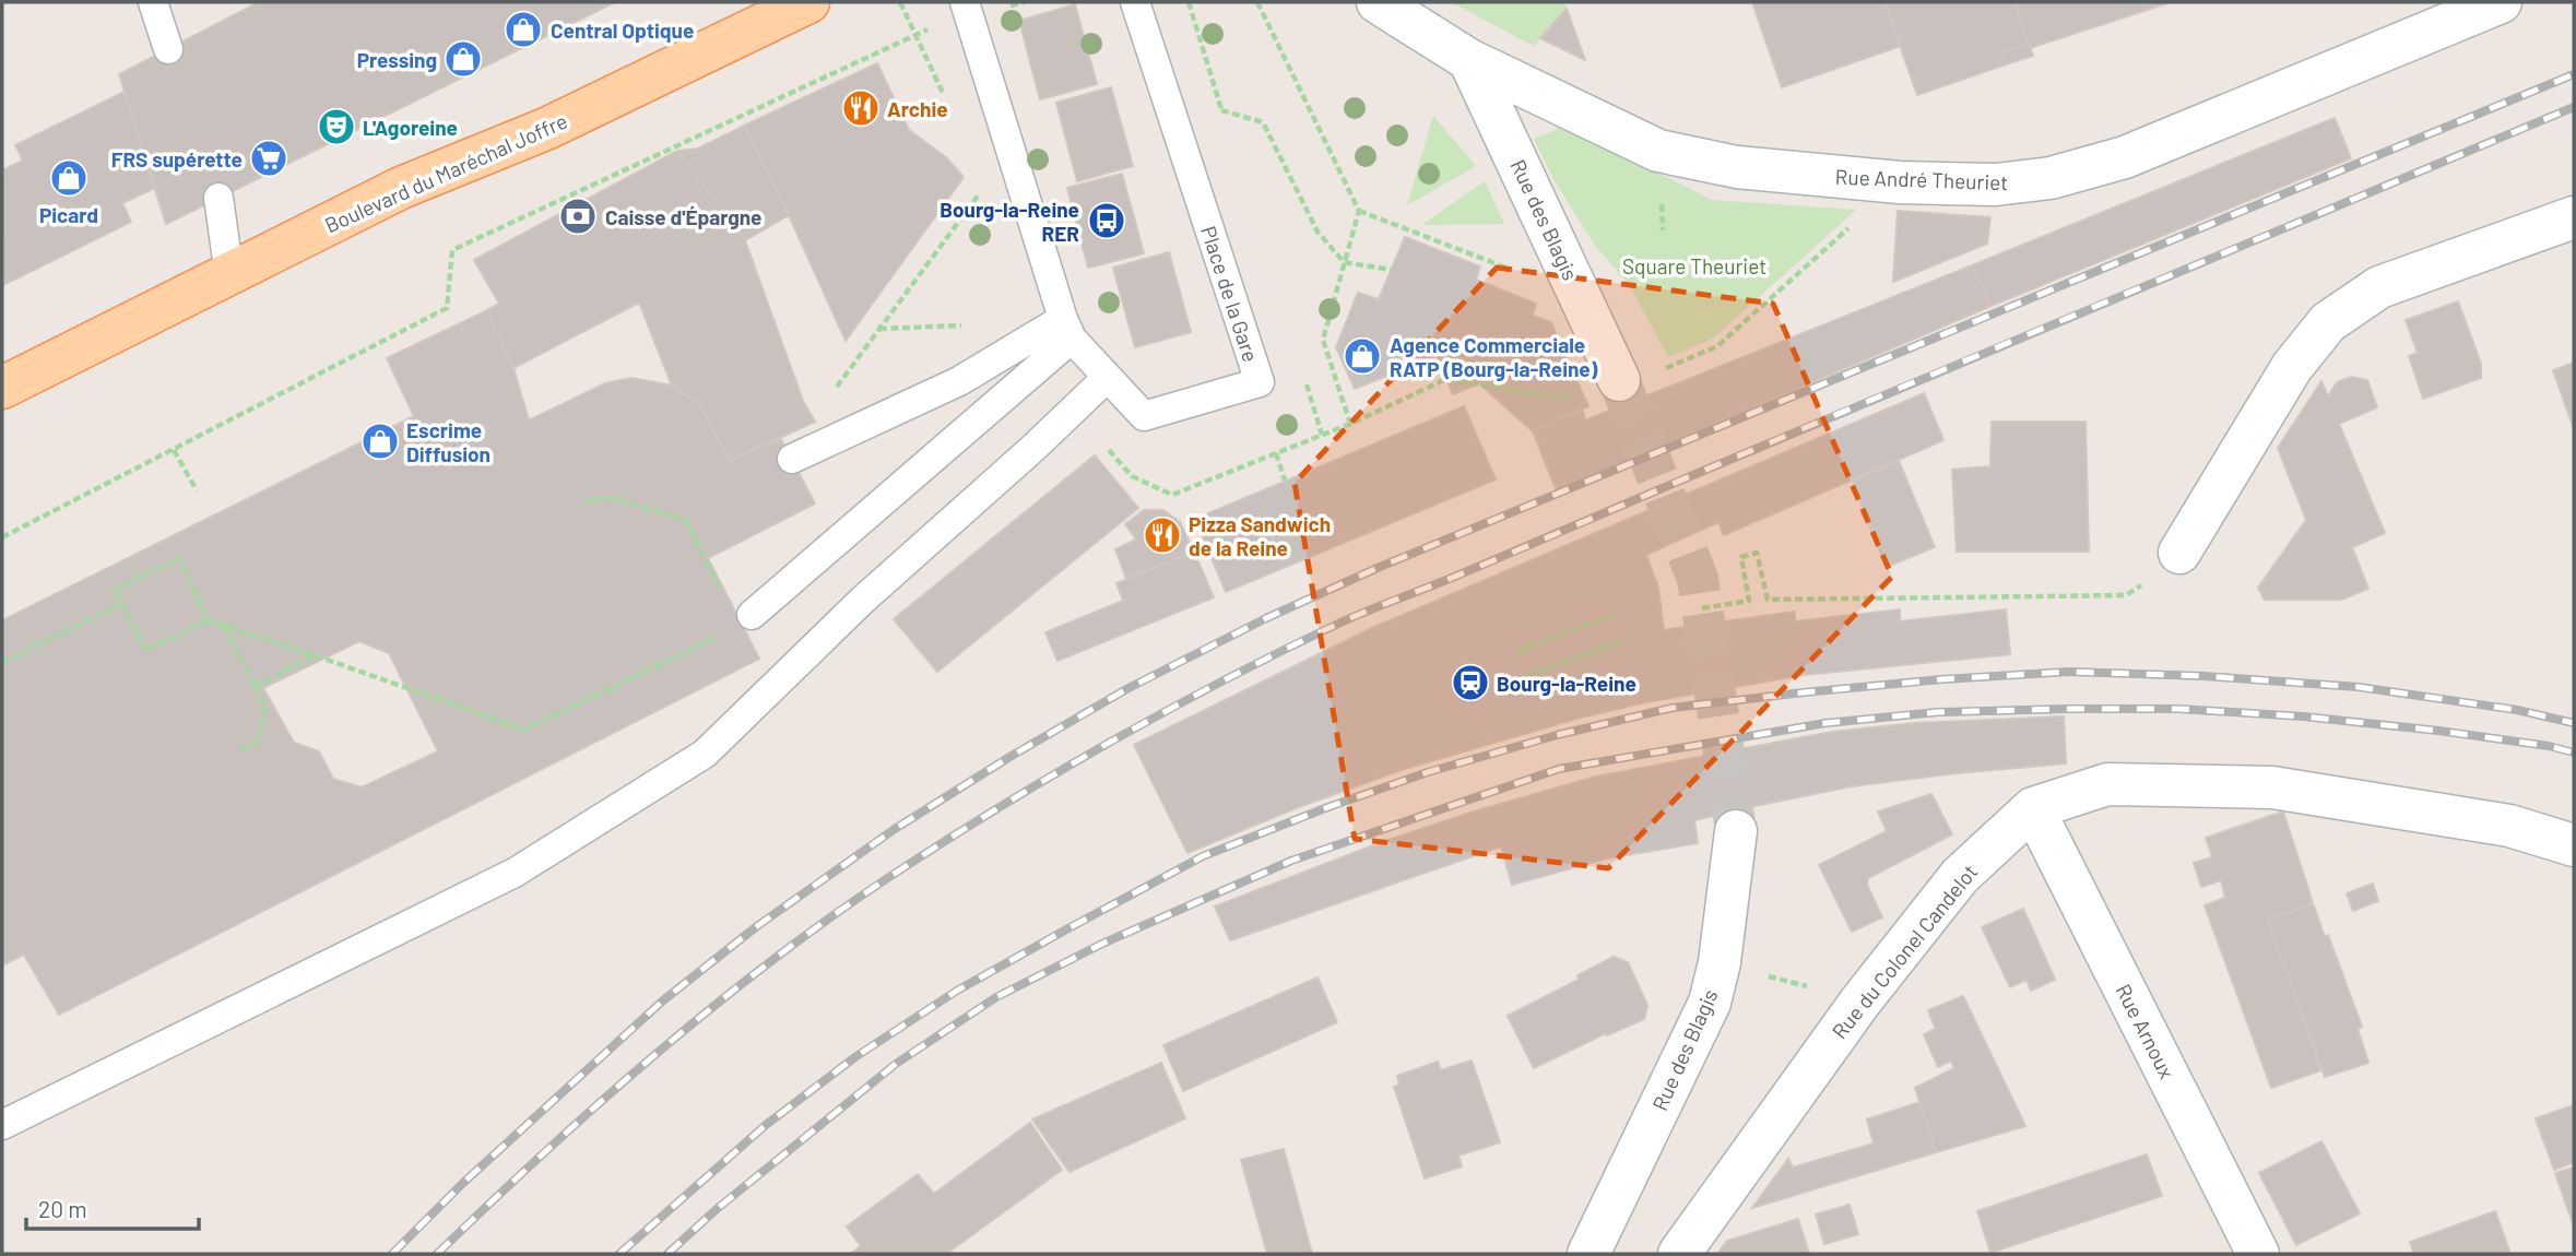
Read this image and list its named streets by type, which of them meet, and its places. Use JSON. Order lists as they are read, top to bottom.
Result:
{
  "streets": {
    "main road": ["Boulevard du Maréchal Joffre"],
    "street": [
      "Rue André Theuriet",
      "Rue des Blagis",
      "Rue du Colonel Candelot",
      "Rue Arnoux"
    ],
    "lane": ["Place de la Gare"]
  },
  "crossings": [
    ["Rue André Theuriet", "Rue des Blagis"],
    ["Rue du Colonel Candelot", "Rue Arnoux"]
  ],
  "parks": ["Square Theuriet"],
  "places": {
    "shop": [
      "Central Optique",
      "Pressing",
      "Picard",
      "Agence Commerciale RATP (Bourg-la-Reine)",
      "Escrime Diffusion"
    ],
    "restaurant": ["Archie", "Pizza Sandwich de la Reine"],
    "theatre": ["L'Agoreine"],
    "supermarket": ["FRS supérette"],
    "bank": ["Caisse d'Épargne"],
    "bus stop": ["Bourg-la-Reine RER"],
    "station": ["Bourg-la-Reine"]
  },
  "scale_bar": "20 m"
}
